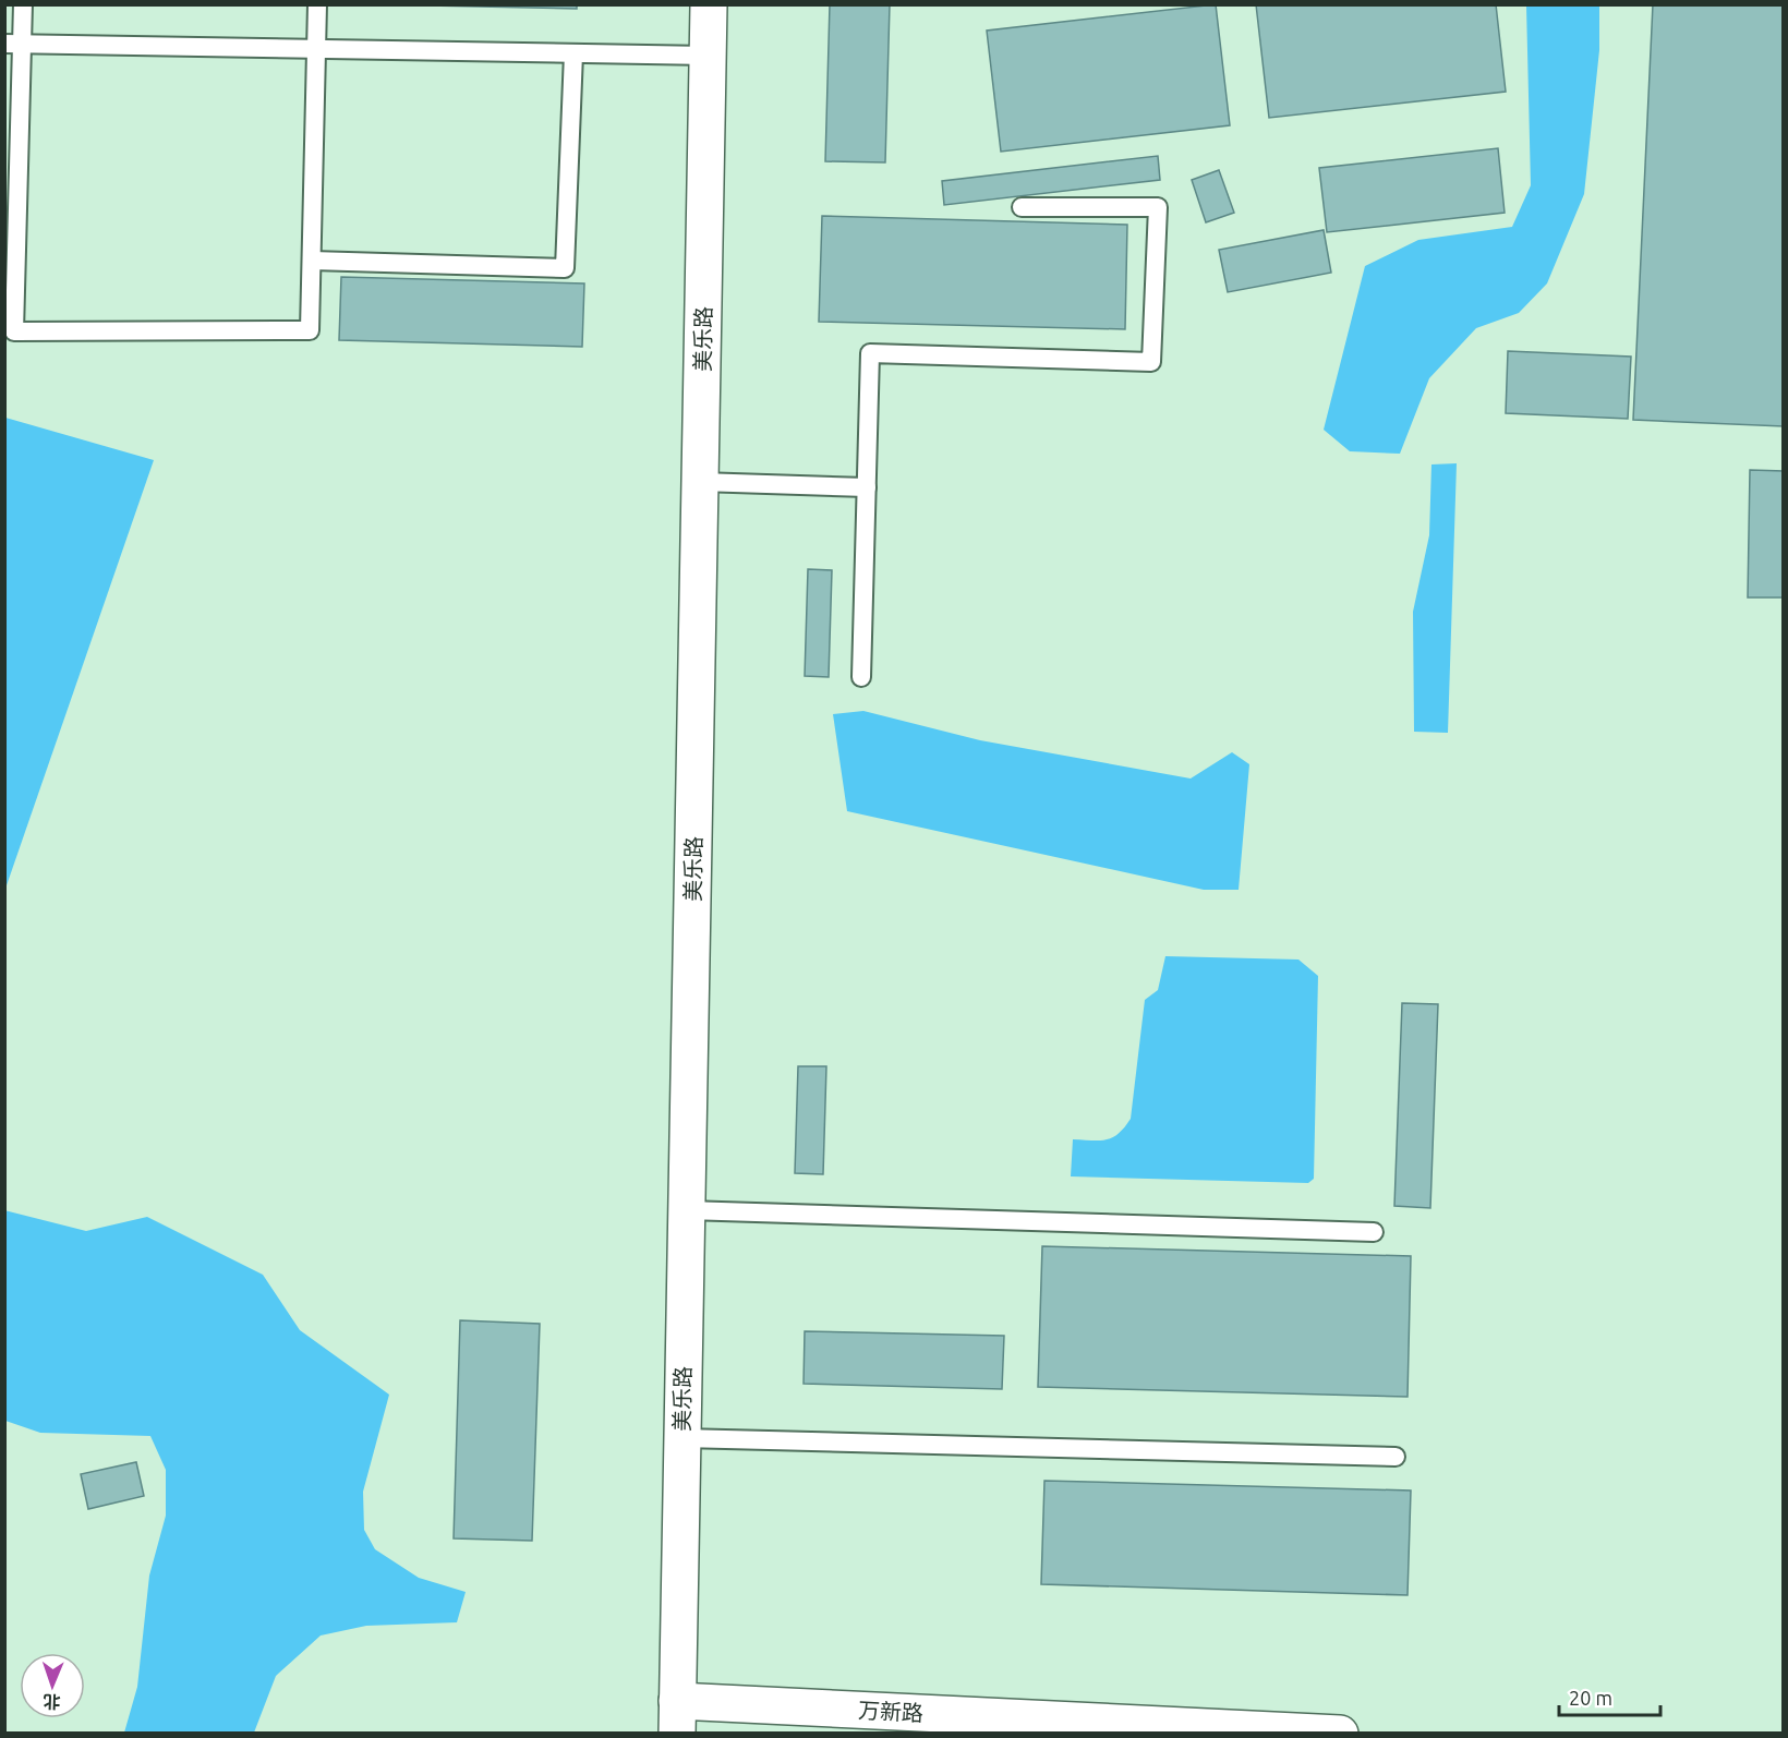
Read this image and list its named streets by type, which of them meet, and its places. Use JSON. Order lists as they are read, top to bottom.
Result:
{
  "streets": {
    "street": ["美乐路", "万新路"]
  },
  "crossings": [
    ["美乐路", "万新路"]
  ],
  "scale_bar": "20 m",
  "north": "bottom"
}
